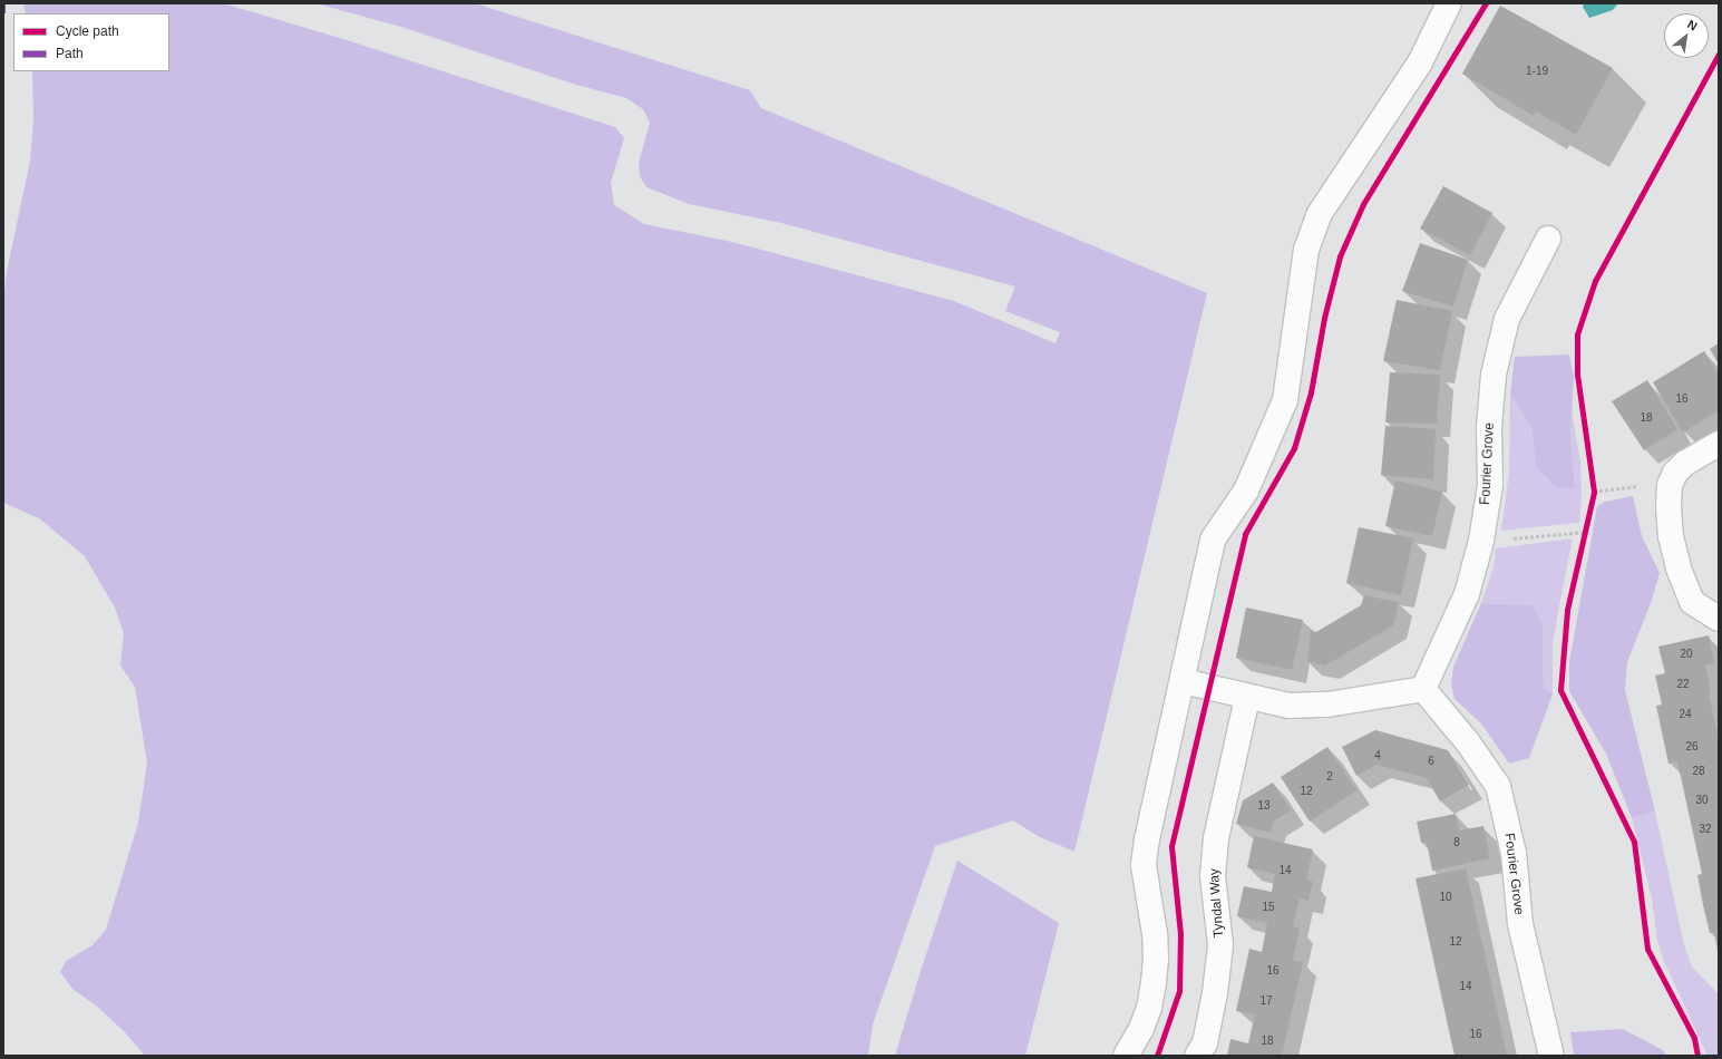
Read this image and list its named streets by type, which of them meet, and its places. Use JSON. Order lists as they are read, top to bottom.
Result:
{
  "streets": {
    "street": ["Fourier Grove", "Tyndal Way"]
  },
  "house_numbers": [
    "1-19",
    "16",
    "18",
    "20",
    "22",
    "24",
    "26",
    "4",
    "6",
    "28",
    "2",
    "12",
    "30",
    "13",
    "32",
    "8",
    "14",
    "10",
    "15",
    "12",
    "16",
    "14",
    "17",
    "16",
    "18"
  ],
  "legend": ["Cycle path", "Path"],
  "north": "top right"
}
